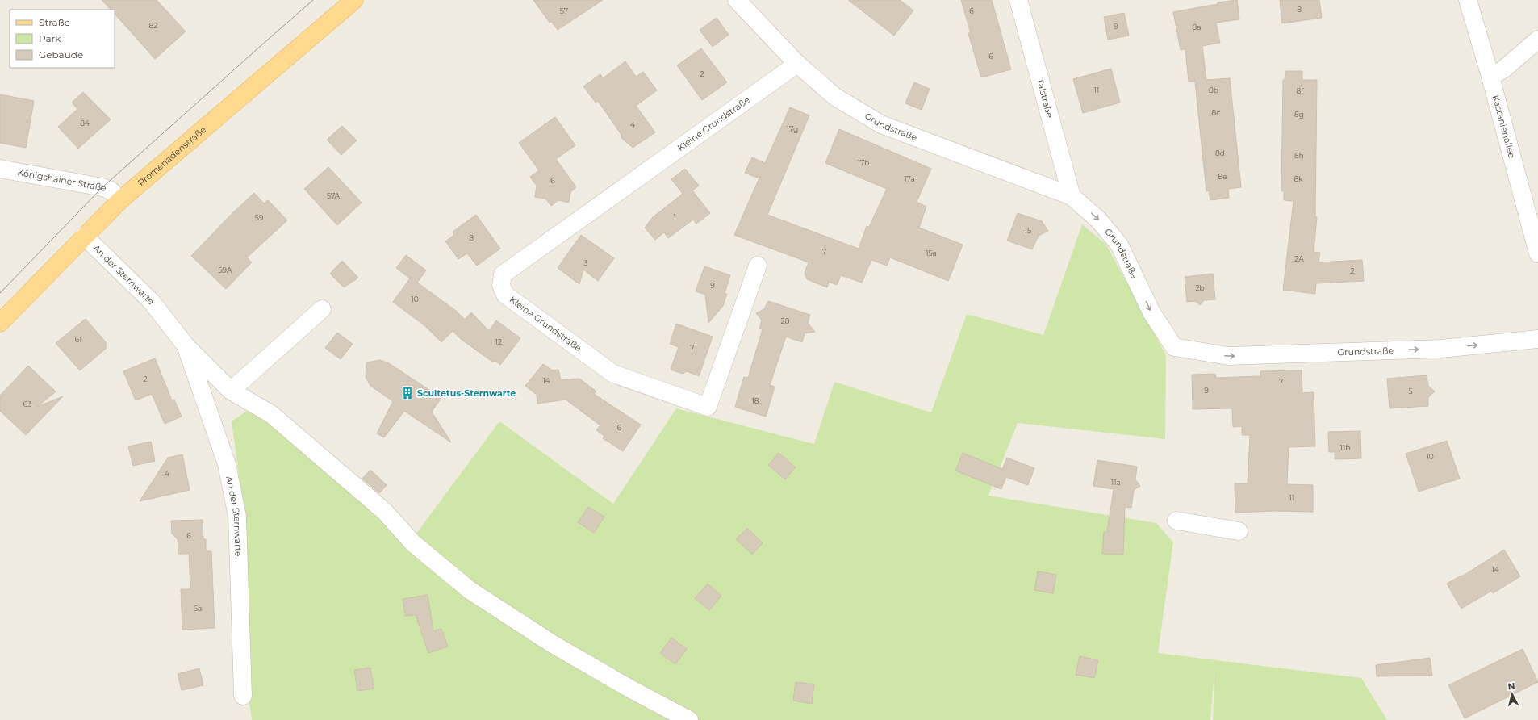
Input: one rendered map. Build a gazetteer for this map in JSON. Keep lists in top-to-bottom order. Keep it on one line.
{"streets":{"main road":["Promenadenstraße"],"street":["Talstraße","Kleine Grundstraße","Grundstraße","Kastanienallee","Königshainer Straße","An der Sternwarte"]},"crossings":[["Talstraße","Grundstraße"],["Kleine Grundstraße","Grundstraße"],["Promenadenstraße","Königshainer Straße"],["Promenadenstraße","An der Sternwarte"]],"one_way":["Grundstraße"],"places":{"building":["Scultetus-Sternwarte"]},"house_numbers":["8","57","6","82","9","8a","6","2","11","8b","8f","8c","8g","84","4","17g","8d","8h","17b","8e","17a","8k","6","57A","1","59","15","8","17","15a","2A","3","59A","2","9","2b","10","20","61","12","7","2","14","7","9","5","18","63","16","11b","10","4","11a","11","6","14","6a"],"legend":["Straße","Park","Gebäude"],"north":"top"}
